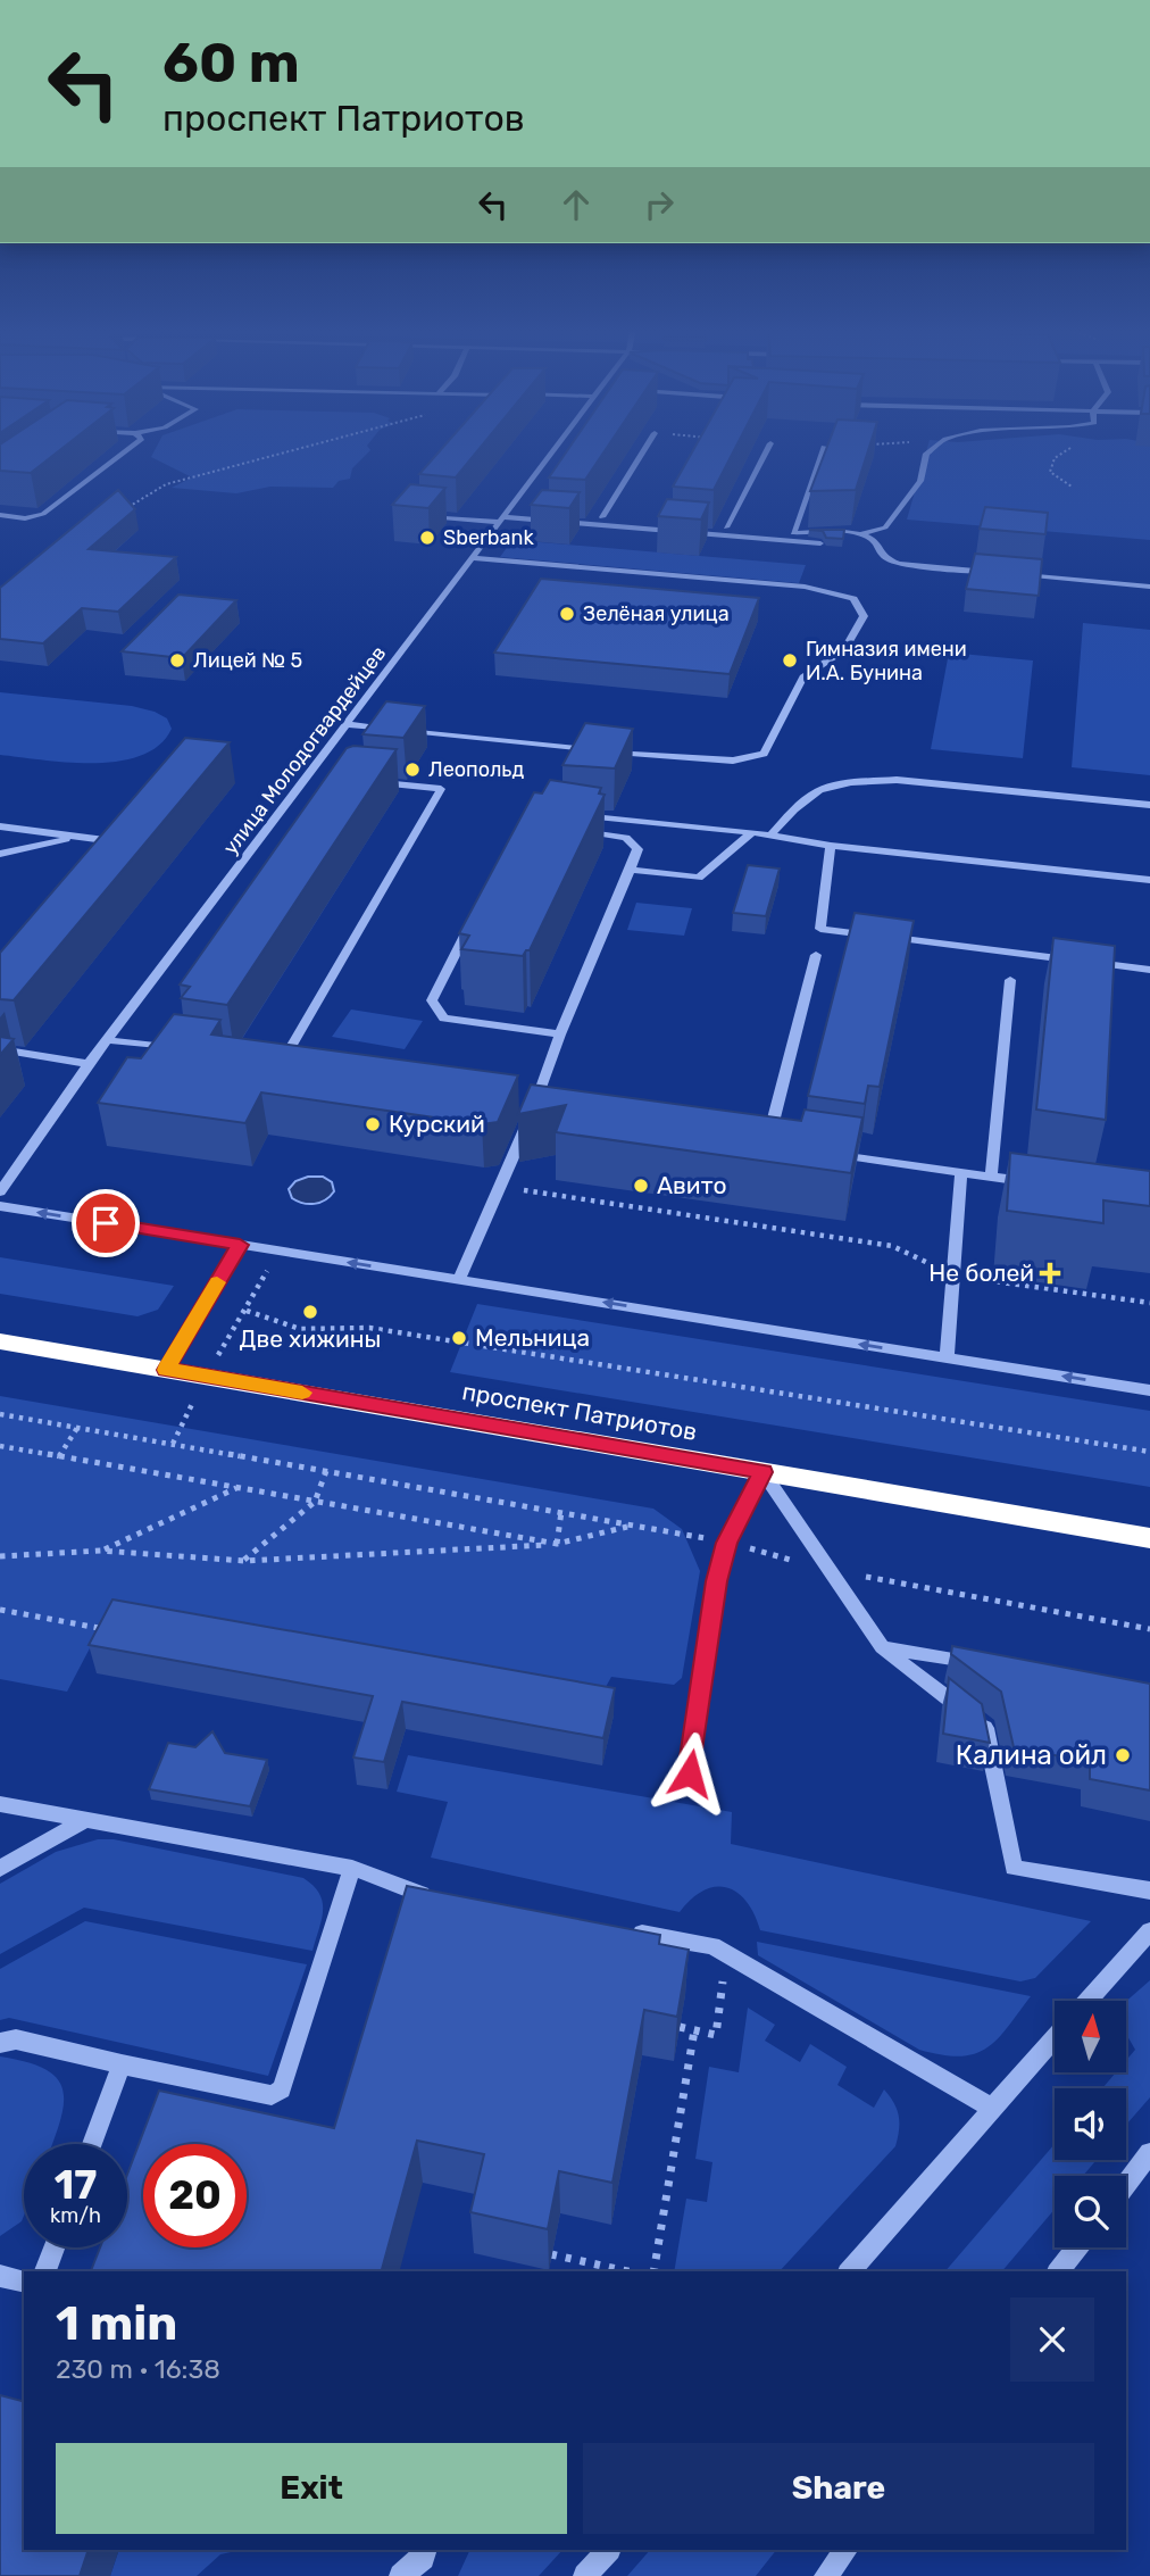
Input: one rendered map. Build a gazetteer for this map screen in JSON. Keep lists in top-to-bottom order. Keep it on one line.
{"streets":{"highway":["проспект Патриотов"],"street":["улица Молодогвардейцев"]},"places":{"other":["Sberbank","Зелёная улица","Лицей № 5","Гимназия имени И.А. Бунина","Леопольд","Курский","Авито","Две хижины","Мельница","Калина ойл"],"health":["Не болей"]},"north":"top","page":{"turn":["60 m","проспект Патриотов"],"speed":"17 km/h","limit":"20","heading":["1 min","230 m · 16:38"],"buttons":["Exit","Share"]}}
